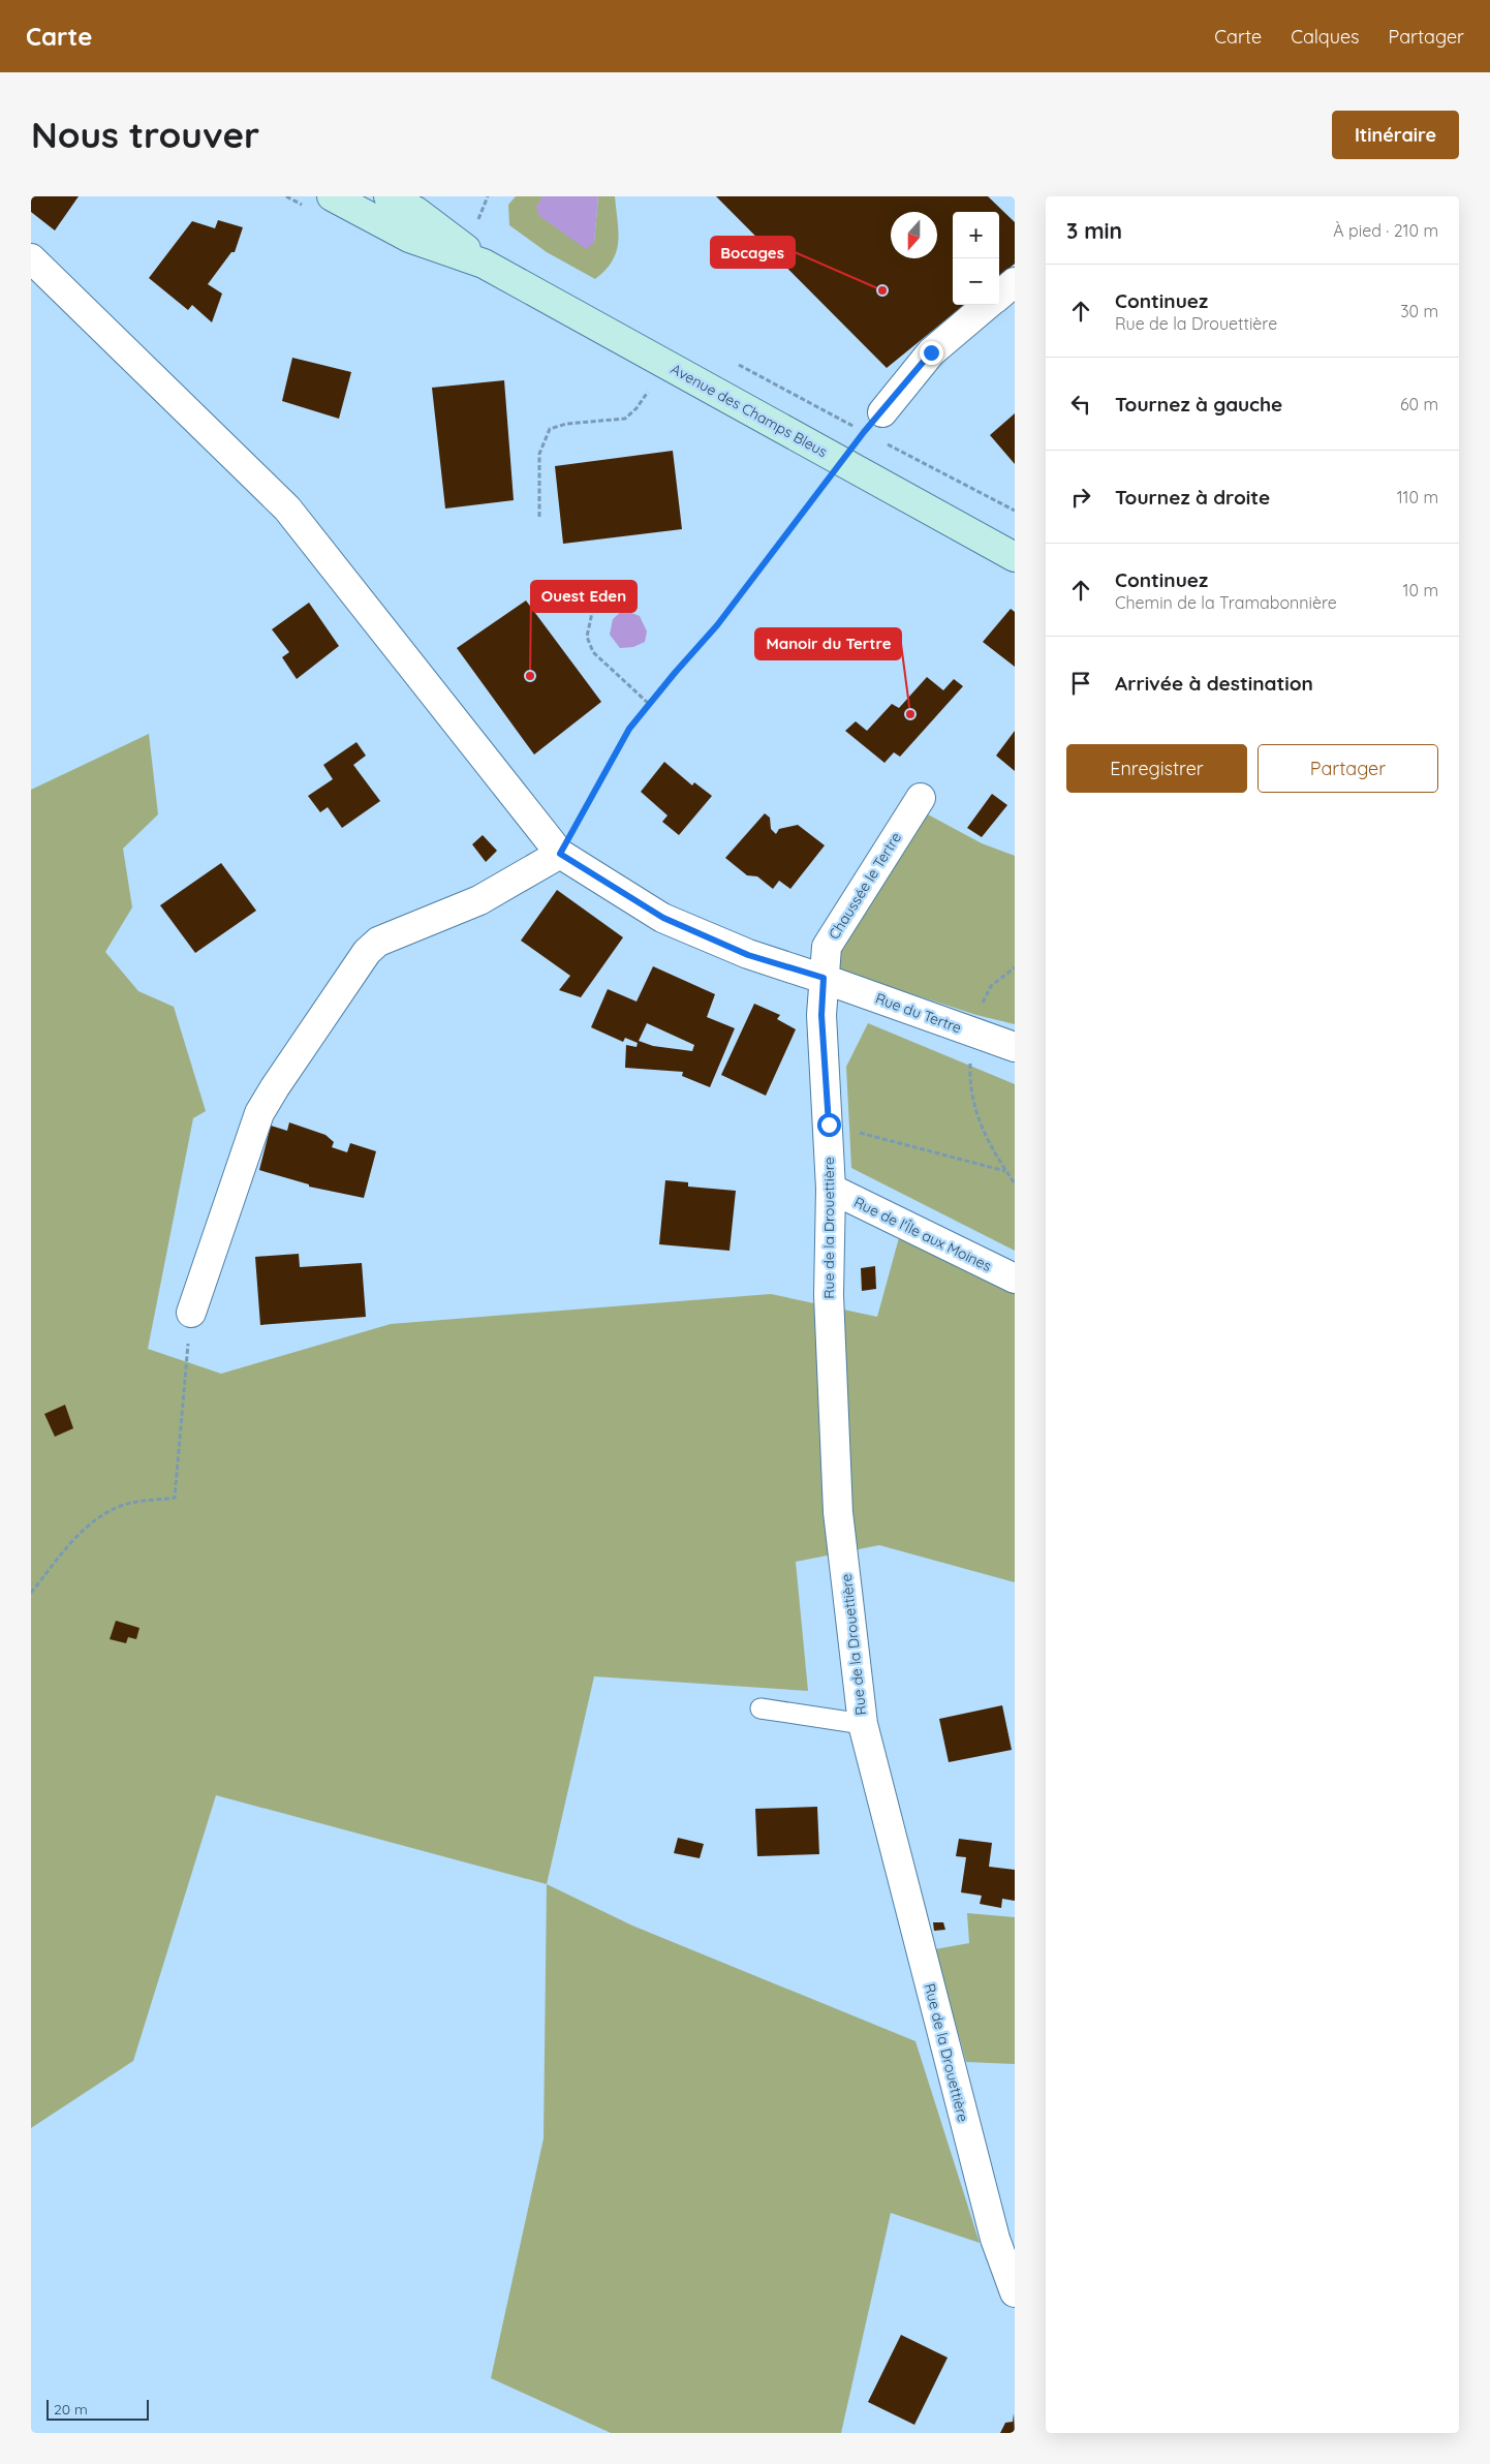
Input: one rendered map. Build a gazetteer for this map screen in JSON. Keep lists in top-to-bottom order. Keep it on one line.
{"streets":{"main road":["Avenue des Champs Bleus"],"street":["Chaussée le Tertre","Rue du Tertre","Rue de la Drouettière","Rue de l'Île aux Moines"]},"crossings":[["Chaussée le Tertre","Rue du Tertre"],["Chaussée le Tertre","Rue de la Drouettière"],["Rue du Tertre","Rue de la Drouettière"],["Rue de la Drouettière","Rue de l'Île aux Moines"]],"places":["Bocages","Ouest Eden","Manoir du Tertre"],"scale_bar":"20 m","north":"bottom","page":{"header":"Carte","nav":["Carte","Calques","Partager"],"buttons":["Itinéraire",["Enregistrer","Partager"]],"title":"Nous trouver","heading":["3 min","À pied · 210 m"],"map_buttons":["+","−"],"list":[["Continuez","Rue de la Drouettière","30 m"],["Tournez à gauche","60 m"],["Tournez à droite","110 m"],["Continuez","Chemin de la Tramabonnière","10 m"],"Arrivée à destination"],"scale":"20 m"}}
